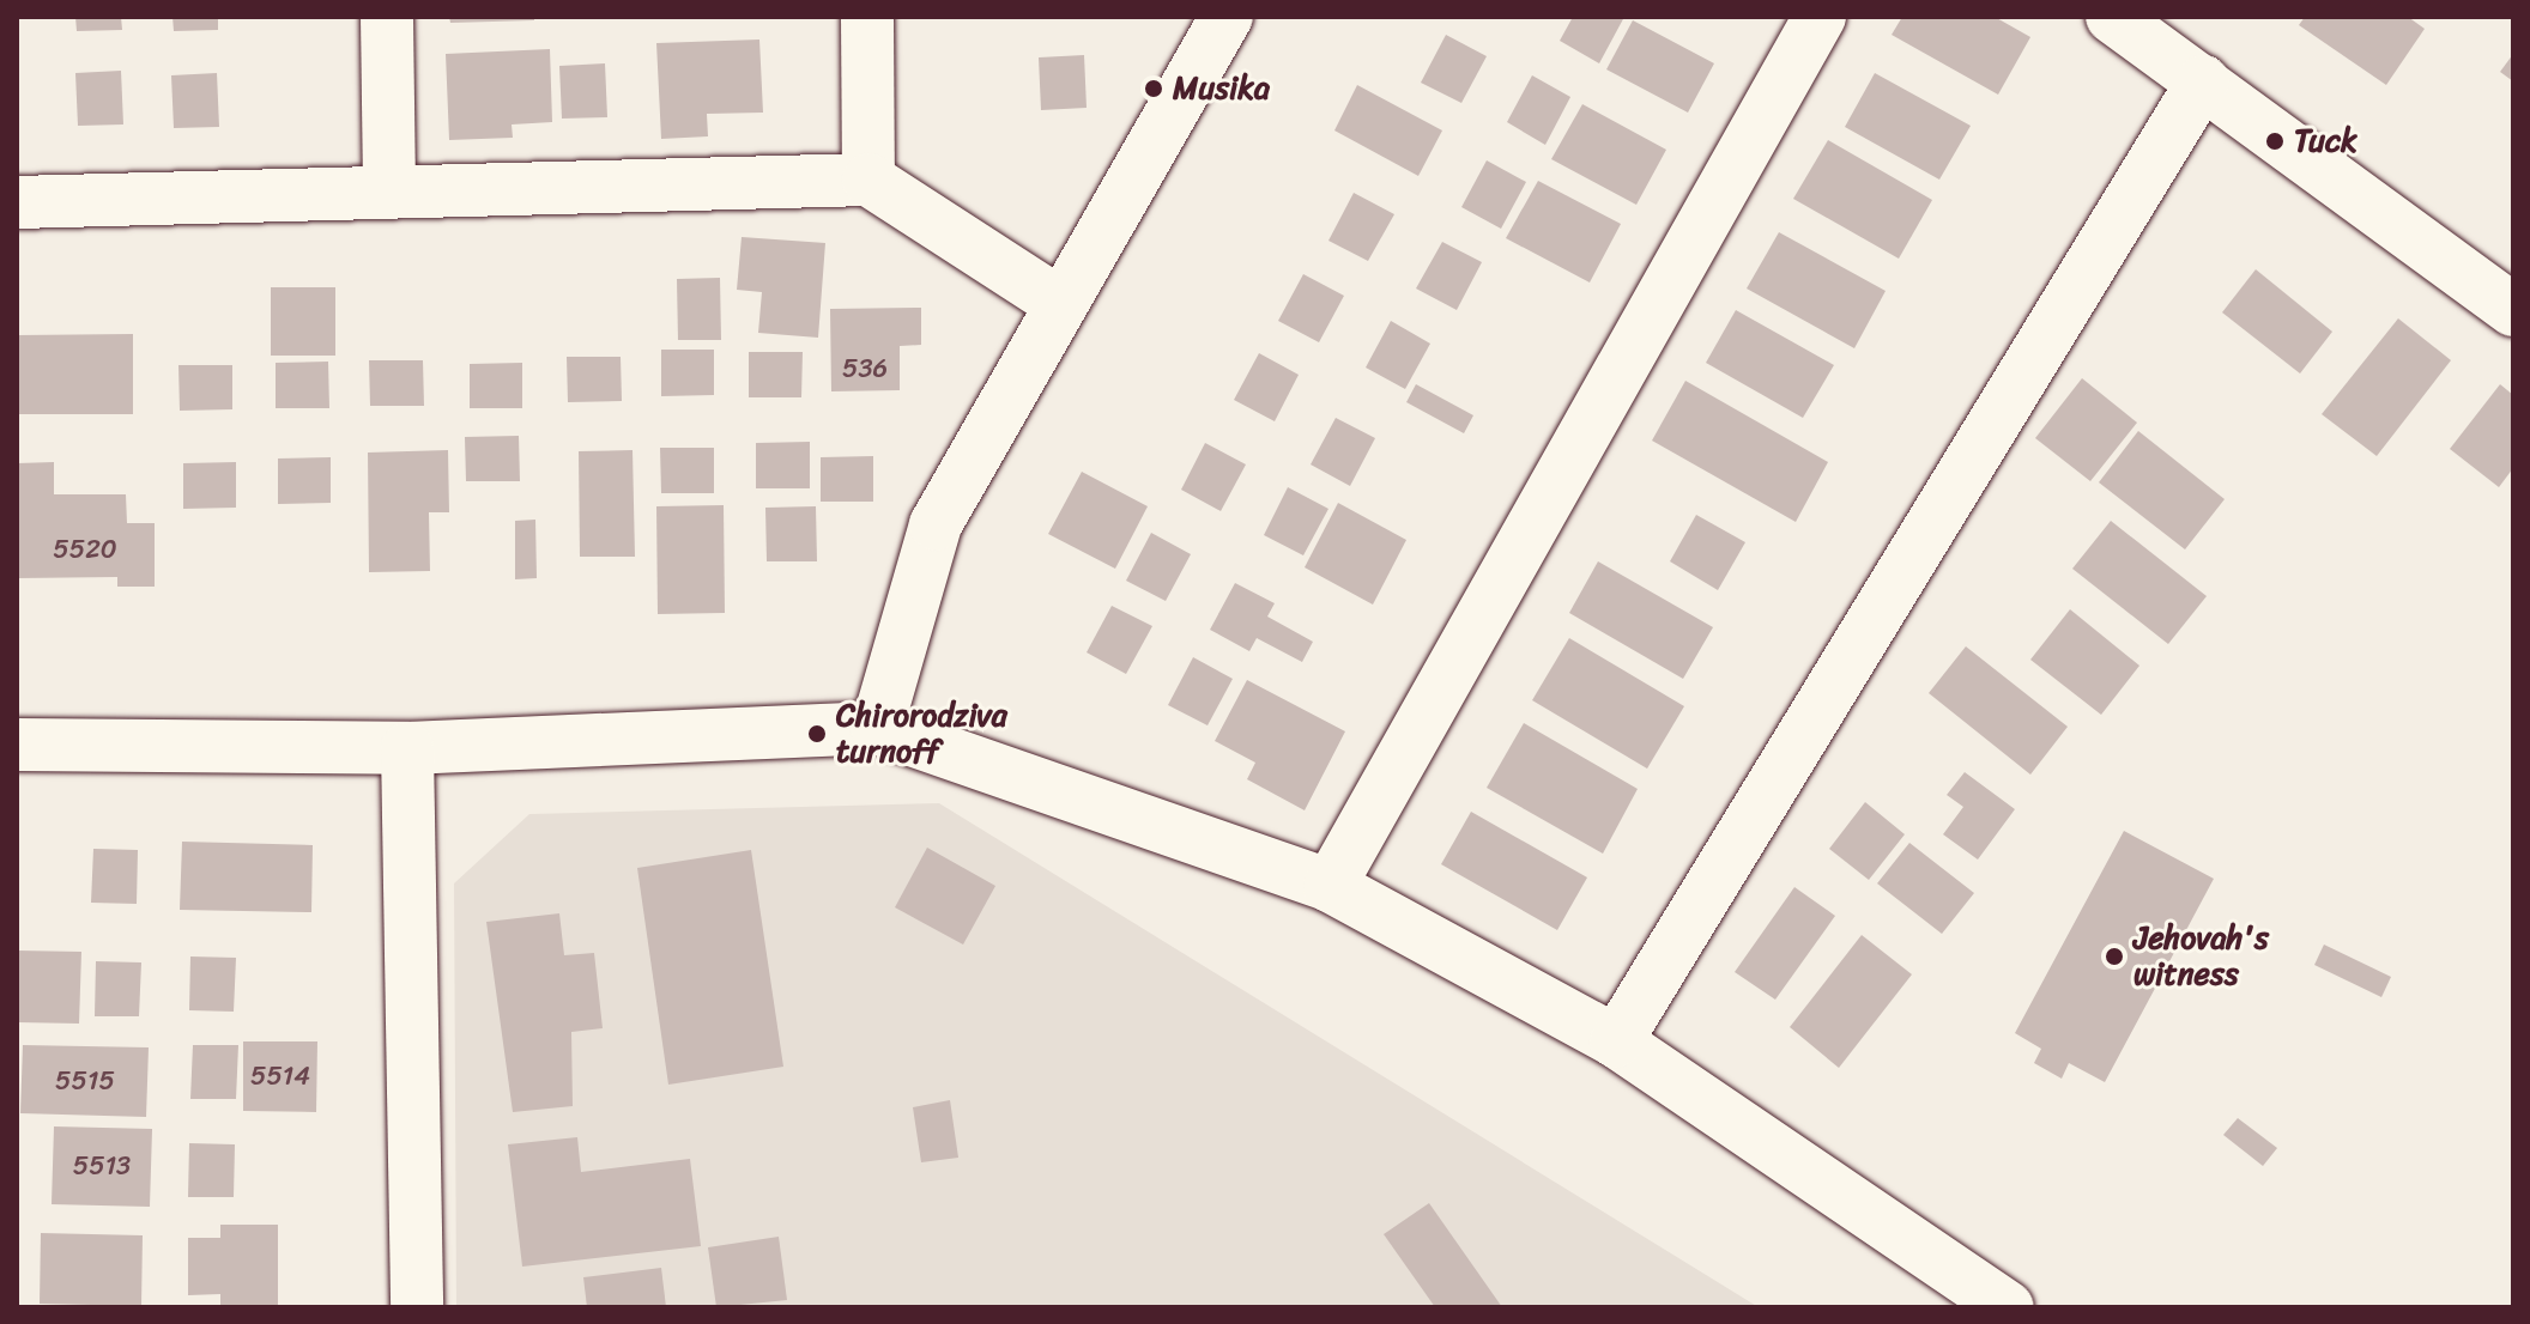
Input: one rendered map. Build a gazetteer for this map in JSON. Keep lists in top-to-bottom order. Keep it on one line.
{"places":["Musika","Tuck","Chirorodziva turnoff","Jehovah's witness"],"house_numbers":["536","5520","5514","5515","5513"]}
